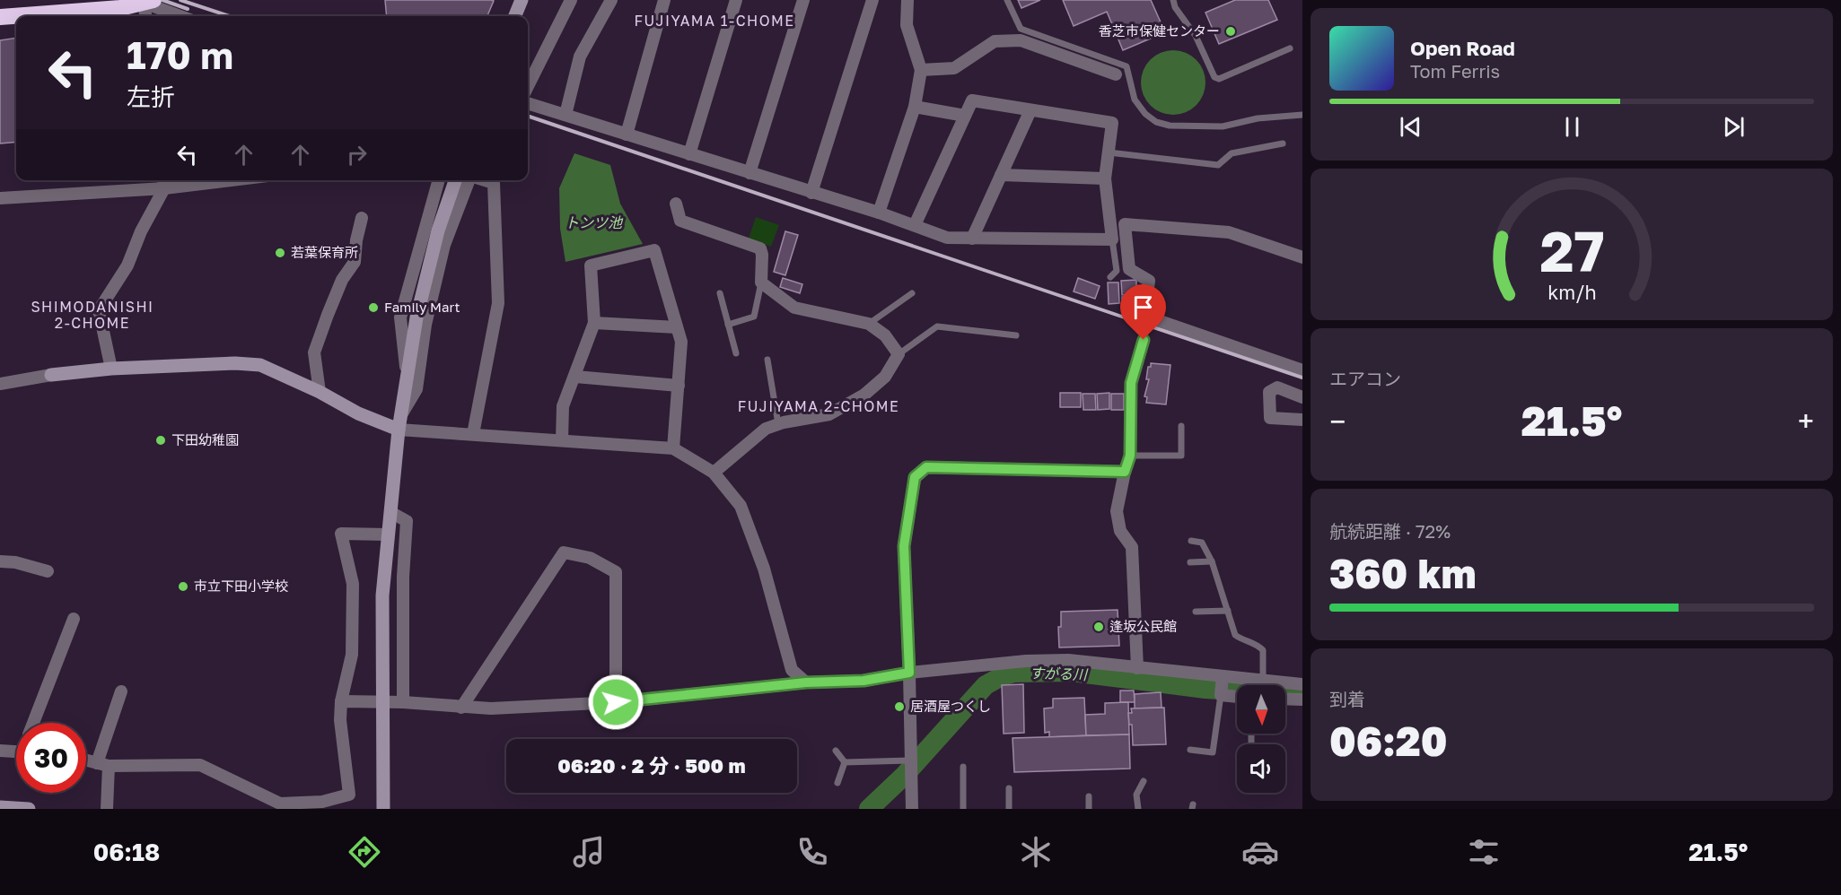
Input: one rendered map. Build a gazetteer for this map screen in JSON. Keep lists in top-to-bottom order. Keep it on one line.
{"districts":["FUJIYAMA 1-CHOME","SHIMODANISHI 2-CHOME","FUJIYAMA 2-CHOME"],"water":["トンツ池","すがる川"],"places":["香芝市保健センター","若葉保育所","Family Mart","下田幼稚園","市立下田小学校","逢坂公民館","居酒屋つくし"],"north":"bottom","page":{"turn":["170 m","左折"],"song":["Open Road","Tom Ferris"],"tile":["エアコン",["航続距離 · 72%","360 km"],["到着","06:20"]],"heat":["−","21.5°","+"],"limit":"30","trip":"06:20 · 2 分 · 500 m","tabs":["06:18","21.5°"],"gauge":["27","km/h"]}}
